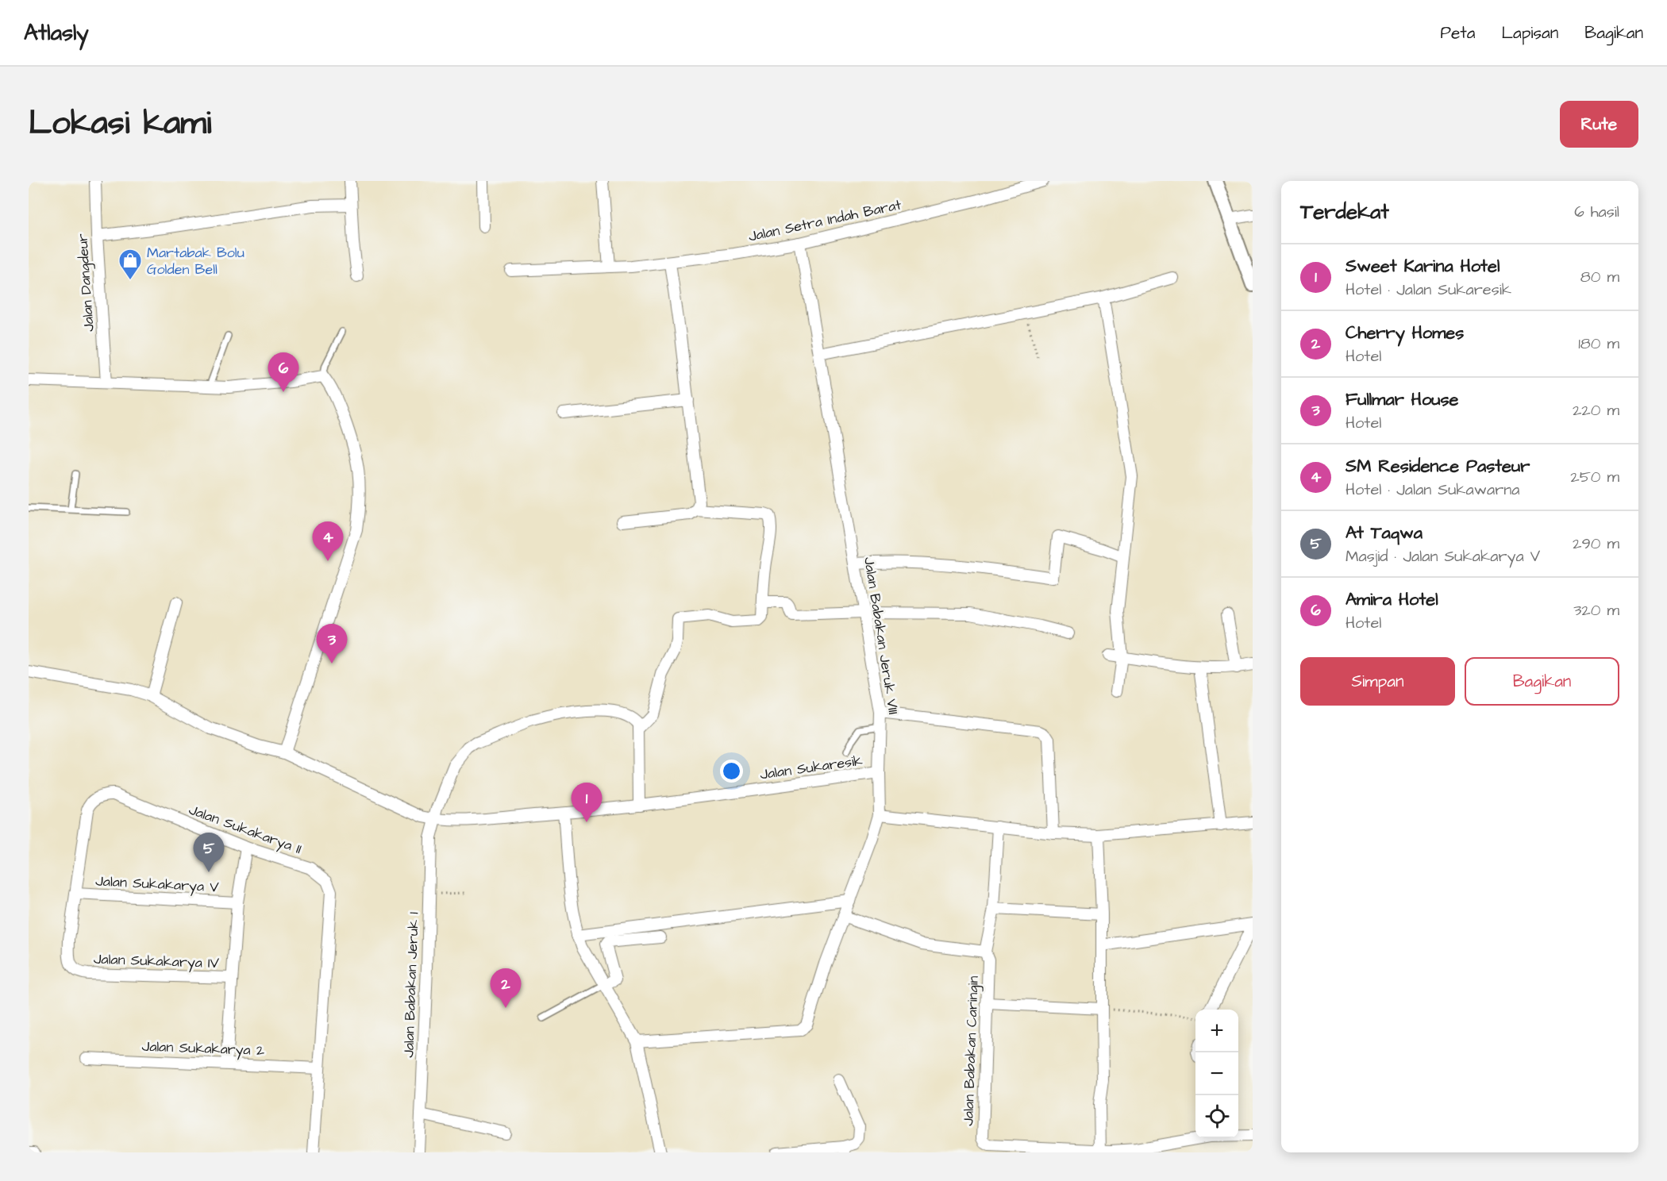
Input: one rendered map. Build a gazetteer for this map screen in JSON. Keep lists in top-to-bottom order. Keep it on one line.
{"streets":{"street":["Jalan Setra Indah Barat","Jalan Dangdeur","Jalan Babakan Jeruk VIII","Jalan Sukaresik","Jalan Sukakarya II","Jalan Sukakarya V","Jalan Sukakarya IV","Jalan Babakan Jeruk 1","Jalan Sukakarya 2","Jalan Babakan Caringin"]},"crossings":[["Jalan Setra Indah Barat","Jalan Babakan Jeruk VIII"],["Jalan Babakan Jeruk VIII","Jalan Sukaresik"],["Jalan Sukaresik","Jalan Babakan Jeruk 1"],["Jalan Sukakarya II","Jalan Sukakarya V"],["Jalan Sukakarya II","Jalan Sukakarya IV"],["Jalan Sukakarya II","Jalan Sukakarya 2"],["Jalan Sukakarya V","Jalan Sukakarya IV"]],"places":{"shop":["Martabak Bolu Golden Bell"]},"page":{"header":"Atlasly","nav":["Peta","Lapisan","Bagikan"],"title":"Lokasi kami","buttons":["Rute",["Simpan","Bagikan"]],"heading":["Terdekat","6 hasil"],"list":[{"mark":"1","name":"Sweet Karina Hotel","note":"Hotel · Jalan Sukaresik","value":"80 m"},{"mark":"2","name":"Cherry Homes","note":"Hotel","value":"180 m"},{"mark":"3","name":"Fullmar House","note":"Hotel","value":"220 m"},{"mark":"4","name":"SM Residence Pasteur","note":"Hotel · Jalan Sukawarna","value":"250 m"},{"mark":"5","name":"At Taqwa","note":"Masjid · Jalan Sukakarya V","value":"290 m"},{"mark":"6","name":"Amira Hotel","note":"Hotel","value":"320 m"}],"pins":["6","4","3","1","5","2"],"map_buttons":["+","−"]}}
